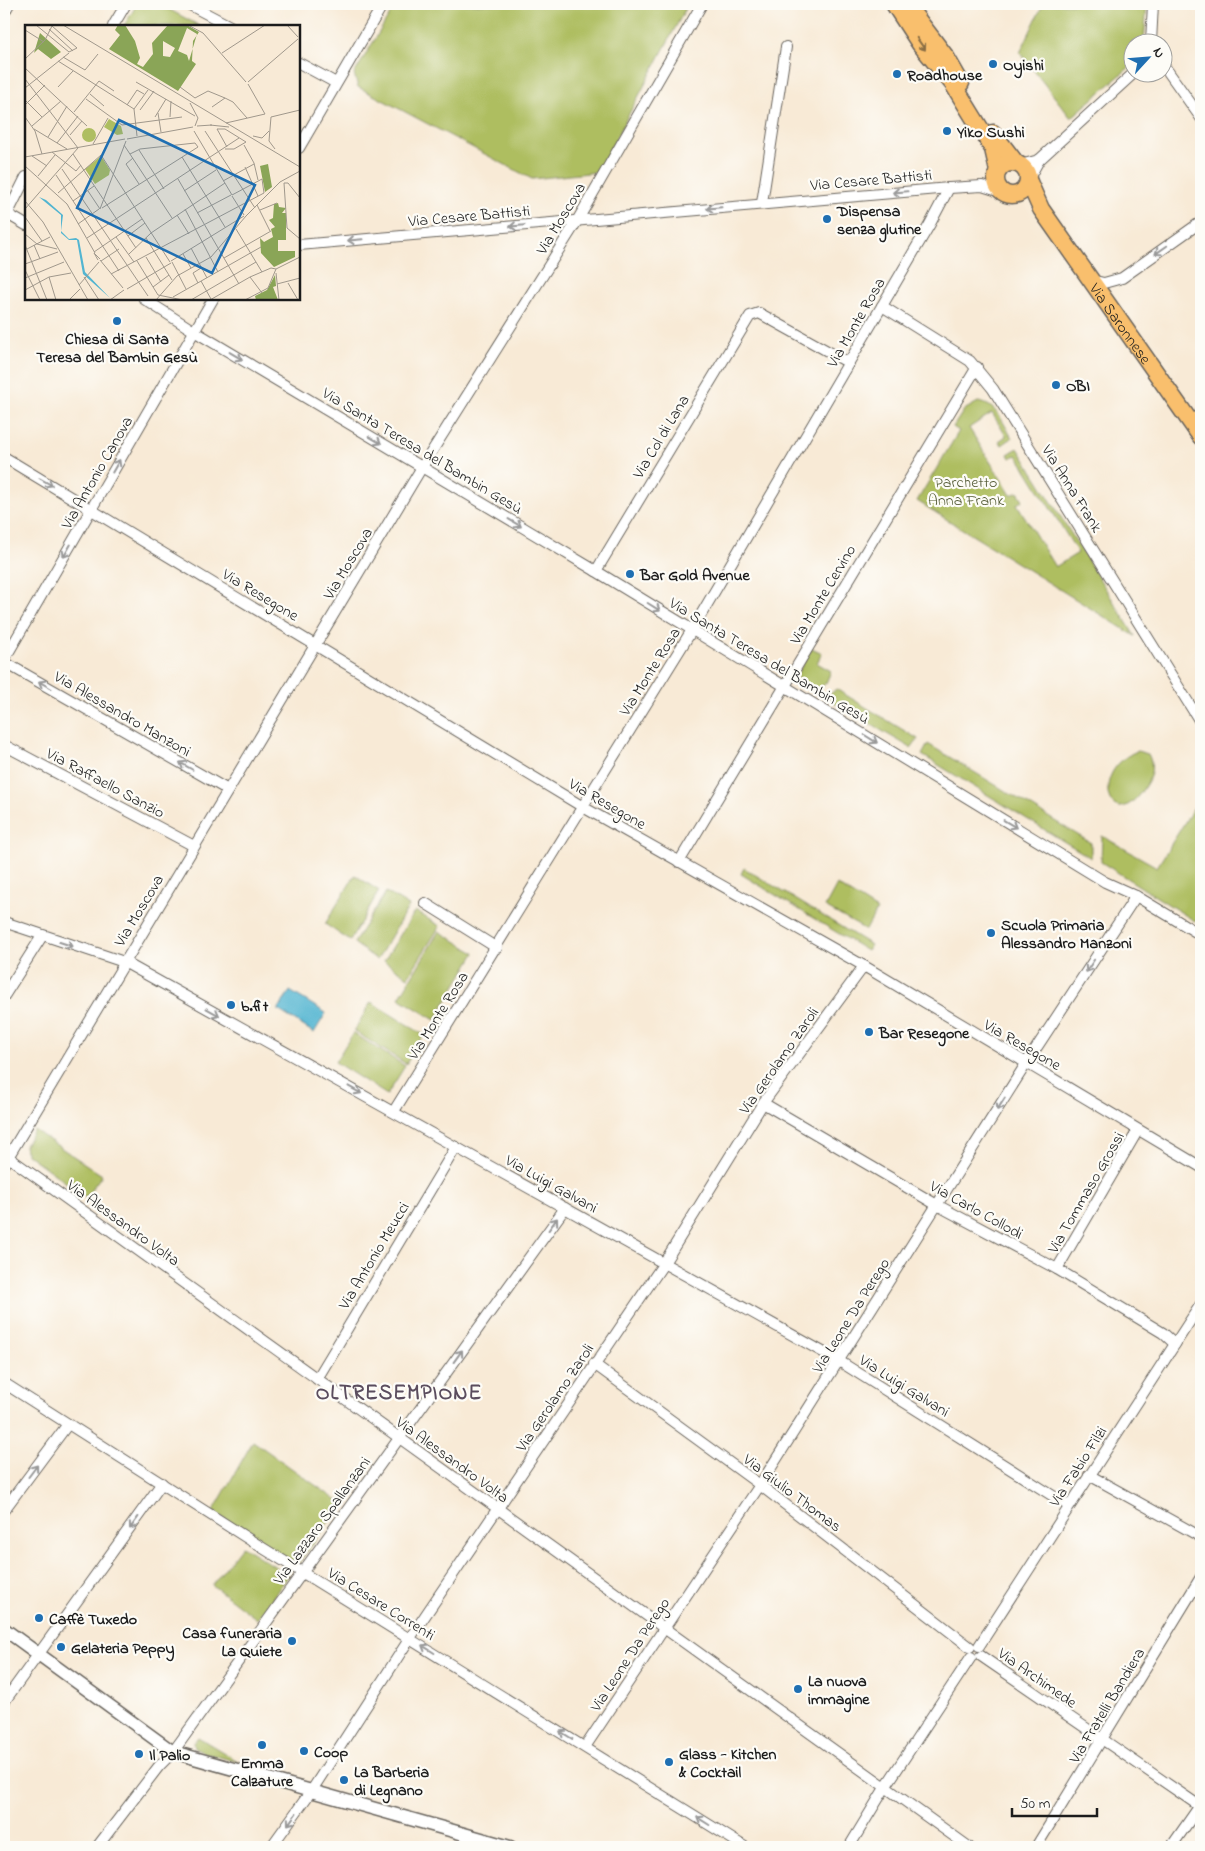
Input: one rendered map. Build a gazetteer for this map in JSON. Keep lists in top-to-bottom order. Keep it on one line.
{"streets":{"main road":["Via Saronnese"],"street":["Via Cesare Battisti","Via Moscova","Via Monte Rosa","Via Col di Lana","Via Santa Teresa del Bambin Gesù","Via Antonio Canova","Via Anna Frank","Via Resegone","Via Monte Cervino","Via Alessandro Manzoni","Via Raffaello Sanzio","Via Gerolamo Zaroli","Via Luigi Galvani","Via Tommaso Grossi","Via Carlo Collodi","Via Alessandro Volta","Via Antonio Meucci","Via Leone Da Perego","Via Fabio Filzi","Via Giulio Thomas","Via Lazzaro Spallanzani","Via Cesare Correnti","Via Archimede","Via Fratelli Bandiera"]},"crossings":[["Via Cesare Battisti","Via Moscova"],["Via Cesare Battisti","Via Monte Rosa"],["Via Moscova","Via Santa Teresa del Bambin Gesù"],["Via Moscova","Via Resegone"],["Via Moscova","Via Alessandro Manzoni"],["Via Moscova","Via Raffaello Sanzio"],["Via Moscova","Via Luigi Galvani"],["Via Moscova","Via Alessandro Volta"],["Via Monte Rosa","Via Col di Lana"],["Via Monte Rosa","Via Santa Teresa del Bambin Gesù"],["Via Monte Rosa","Via Anna Frank"],["Via Monte Rosa","Via Resegone"],["Via Monte Rosa","Via Luigi Galvani"],["Via Col di Lana","Via Santa Teresa del Bambin Gesù"],["Via Santa Teresa del Bambin Gesù","Via Antonio Canova"],["Via Santa Teresa del Bambin Gesù","Via Monte Cervino"],["Via Santa Teresa del Bambin Gesù","Via Leone Da Perego"],["Via Antonio Canova","Via Resegone"],["Via Antonio Canova","Via Alessandro Manzoni"],["Via Anna Frank","Via Monte Cervino"],["Via Resegone","Via Monte Cervino"],["Via Resegone","Via Gerolamo Zaroli"],["Via Resegone","Via Tommaso Grossi"],["Via Resegone","Via Leone Da Perego"],["Via Gerolamo Zaroli","Via Luigi Galvani"],["Via Gerolamo Zaroli","Via Carlo Collodi"],["Via Gerolamo Zaroli","Via Alessandro Volta"],["Via Gerolamo Zaroli","Via Giulio Thomas"],["Via Gerolamo Zaroli","Via Cesare Correnti"],["Via Luigi Galvani","Via Antonio Meucci"],["Via Luigi Galvani","Via Leone Da Perego"],["Via Luigi Galvani","Via Fabio Filzi"],["Via Luigi Galvani","Via Lazzaro Spallanzani"],["Via Tommaso Grossi","Via Carlo Collodi"],["Via Carlo Collodi","Via Leone Da Perego"],["Via Carlo Collodi","Via Fabio Filzi"],["Via Alessandro Volta","Via Antonio Meucci"],["Via Alessandro Volta","Via Leone Da Perego"],["Via Alessandro Volta","Via Fabio Filzi"],["Via Alessandro Volta","Via Lazzaro Spallanzani"],["Via Leone Da Perego","Via Giulio Thomas"],["Via Leone Da Perego","Via Cesare Correnti"],["Via Fabio Filzi","Via Giulio Thomas"],["Via Fabio Filzi","Via Archimede"],["Via Giulio Thomas","Via Archimede"],["Via Lazzaro Spallanzani","Via Cesare Correnti"],["Via Archimede","Via Fratelli Bandiera"]],"one_way":["Via Cesare Battisti","Via Santa Teresa del Bambin Gesù","Via Alessandro Manzoni","Via Leone Da Perego","Via Lazzaro Spallanzani","Via Cesare Correnti"],"districts":["OLTRESEMPIONE"],"parks":["Parchetto Anna Frank"],"places":["Oyishi","Roadhouse","Yiko Sushi","Dispensa senza glutine","Chiesa di Santa Teresa del Bambin Gesù","OBI","Bar Gold Avenue","Scuola Primaria Alessandro Manzoni","b.fit","Bar Resegone","Caffè Tuxedo","Casa funeraria La Quiete","Gelateria Peppy","La nuova immagine","Emma Calzature","Coop","Il Palio","Glass - Kitchen & Cocktail","La Barberia di Legnano"],"scale_bar":"50 m","north":"top right"}
